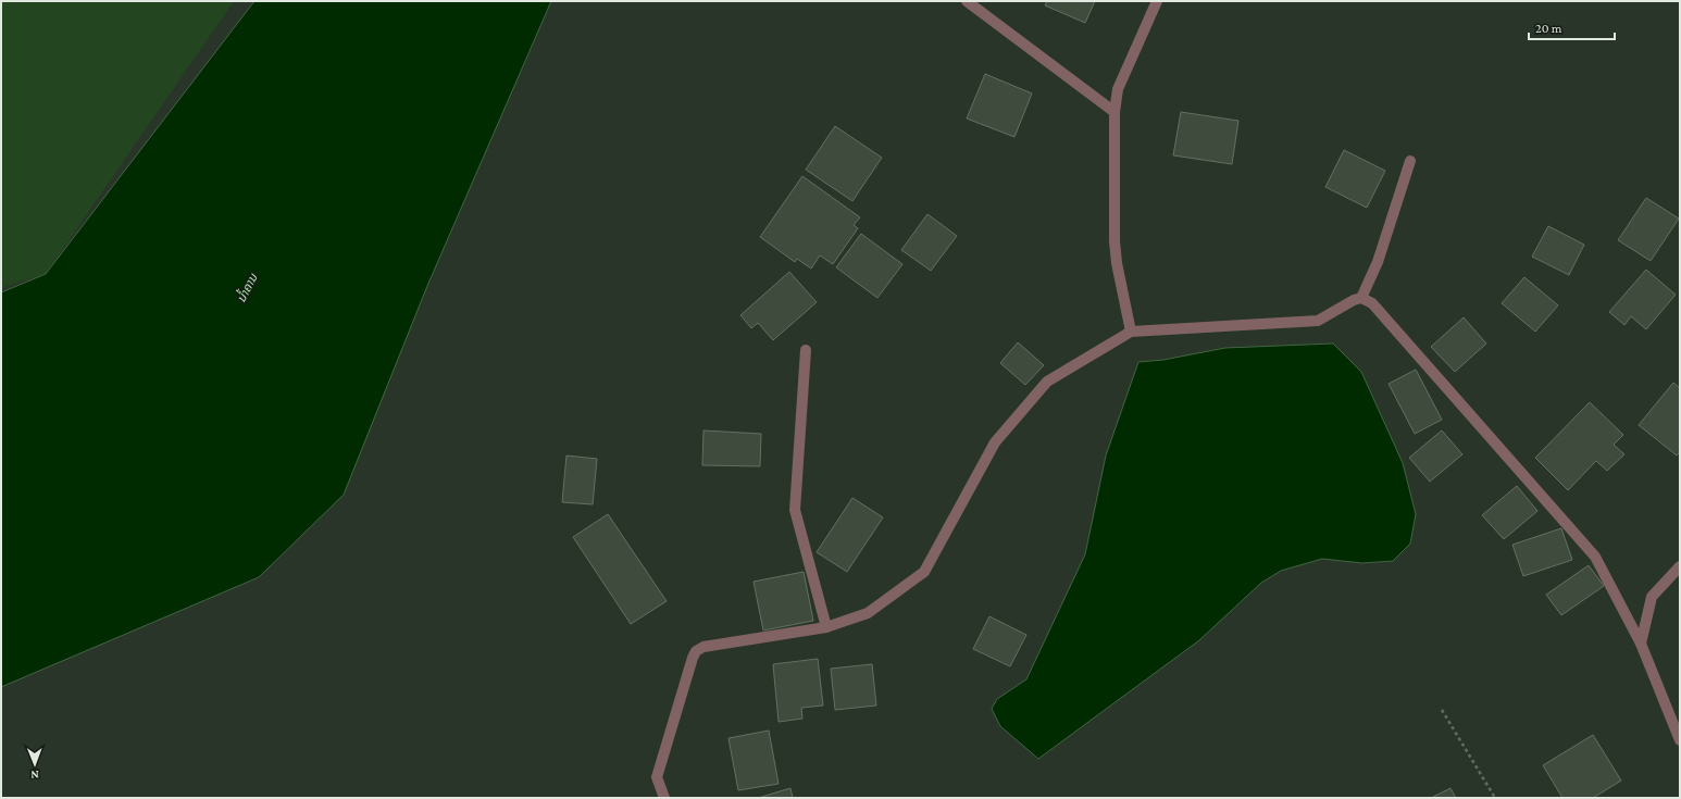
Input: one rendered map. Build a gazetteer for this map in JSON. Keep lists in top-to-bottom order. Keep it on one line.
{"water":["ນ້ຳຄານ"],"scale_bar":"20 m","north":"bottom"}
